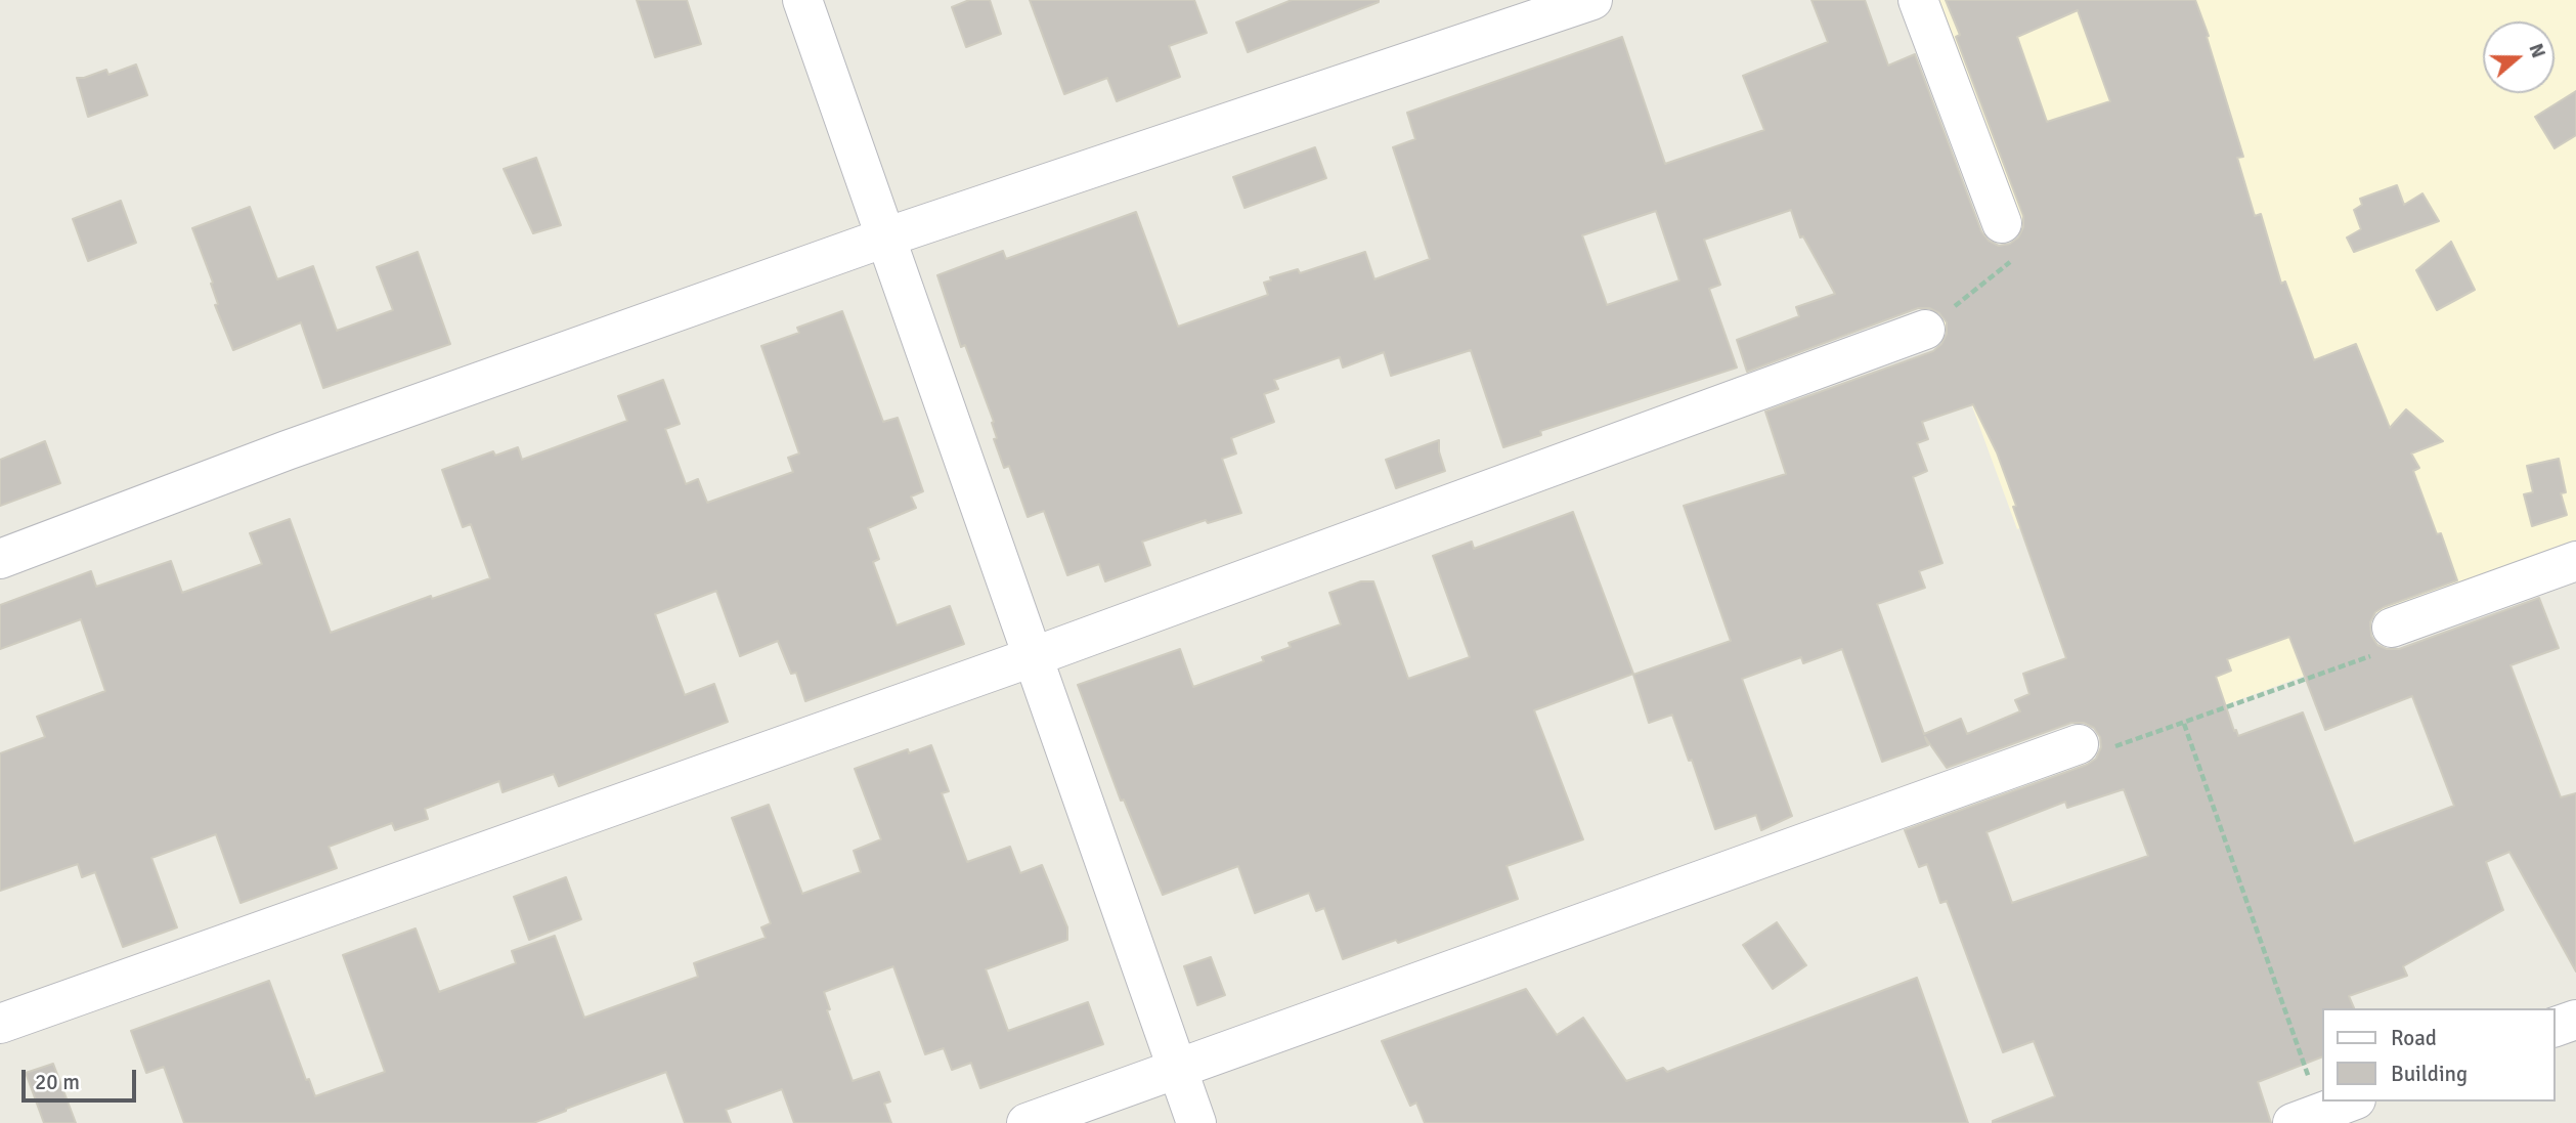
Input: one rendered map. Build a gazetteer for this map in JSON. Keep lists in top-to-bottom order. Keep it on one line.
{"legend":["Road","Building"],"scale_bar":"20 m","north":"right"}
